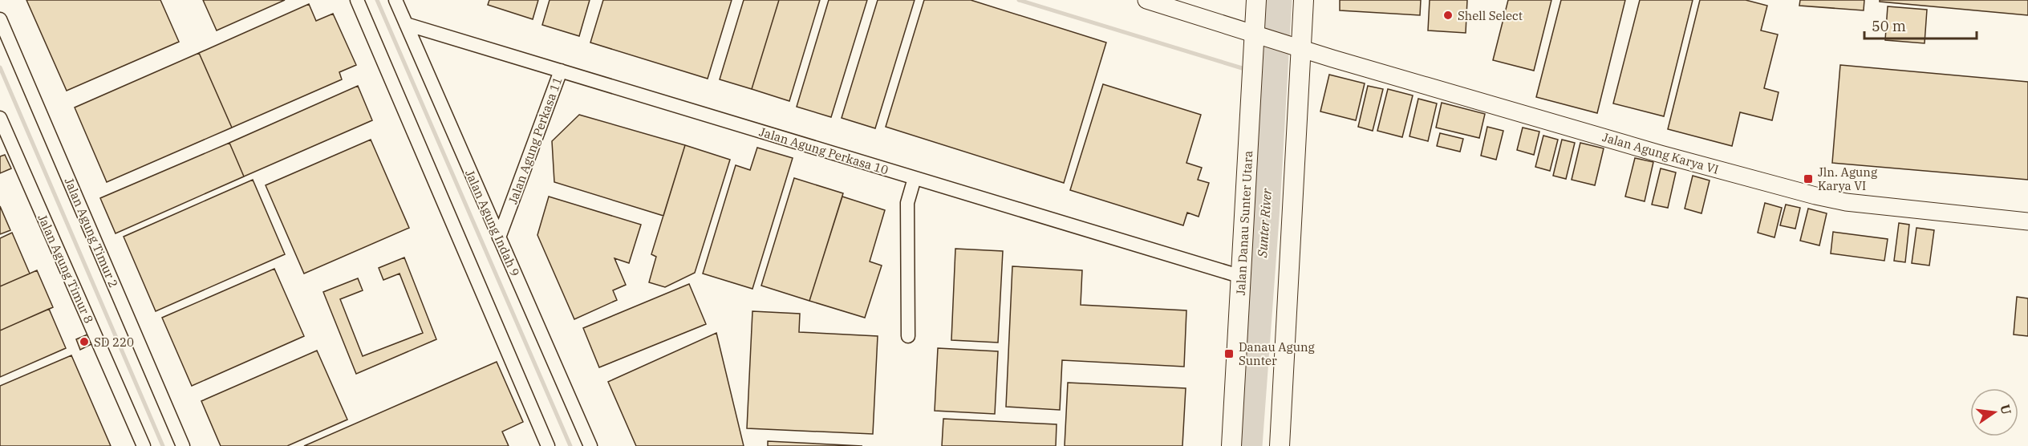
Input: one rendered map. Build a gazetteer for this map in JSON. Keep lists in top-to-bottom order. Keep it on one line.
{"streets":{"main road":["Jalan Danau Sunter Utara"],"street":["Jalan Agung Perkasa 11","Jalan Agung Perkasa 10","Jalan Agung Karya VI","Jalan Agung Indah 9","Jalan Agung Timur 2","Jalan Agung Timur 8"]},"crossings":[["Jalan Agung Perkasa 11","Jalan Agung Perkasa 10"],["Jalan Agung Perkasa 11","Jalan Agung Indah 9"],["Jalan Agung Perkasa 10","Jalan Agung Indah 9"],["Jalan Agung Perkasa 10","Jalan Danau Sunter Utara"],["Jalan Agung Karya VI","Jalan Danau Sunter Utara"]],"water":["Sunter River"],"places":{"other":["Shell Select","SD 220"],"transit":["Jln. Agung Karya VI","Danau Agung Sunter"]},"scale_bar":"50 m","north":"right"}
